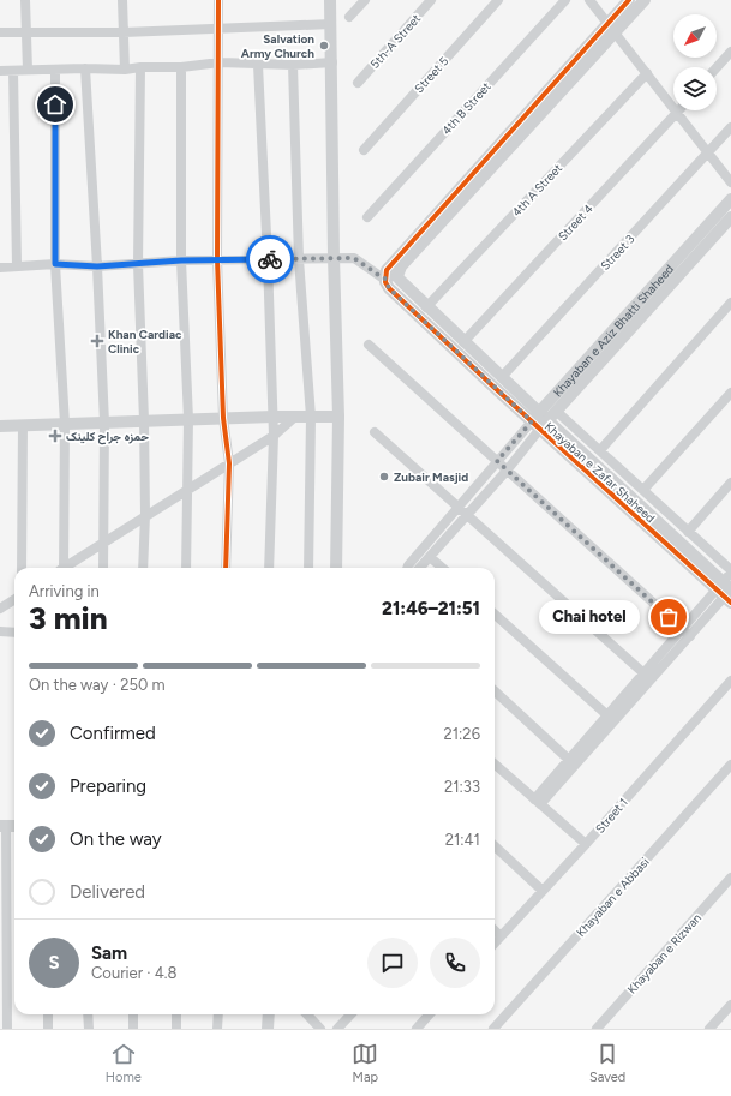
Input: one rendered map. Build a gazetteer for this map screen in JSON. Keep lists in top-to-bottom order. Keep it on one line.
{"streets":{"street":["5th-A Street","Street 5","4th B Street","4th A Street","Street 4","Street 3","Khayaban e Aziz Bhatti Shaheed","Khayaban e Zafar Shaheed","Street 1","Khayaban e Abbasi","Khayaban e Rizwan"]},"crossings":[["Khayaban e Aziz Bhatti Shaheed","Khayaban e Zafar Shaheed"]],"places":{"other":["Salvation Army Church","Zubair Masjid","Chai hotel"],"health":["Khan Cardiac Clinic","حمزہ جراح کلینک"]},"north":"bottom left","page":{"heading":["3 min","Arriving in","21:46–21:51"],"panel":["Sam","Courier · 4.8"],"bubble":"Chai hotel","bar":"On the way · 250 m","list":[["Confirmed","21:26"],["Preparing","21:33"],["On the way","21:41"],"Delivered"],"round":"S","tabs":["Home","Map","Saved"]}}
